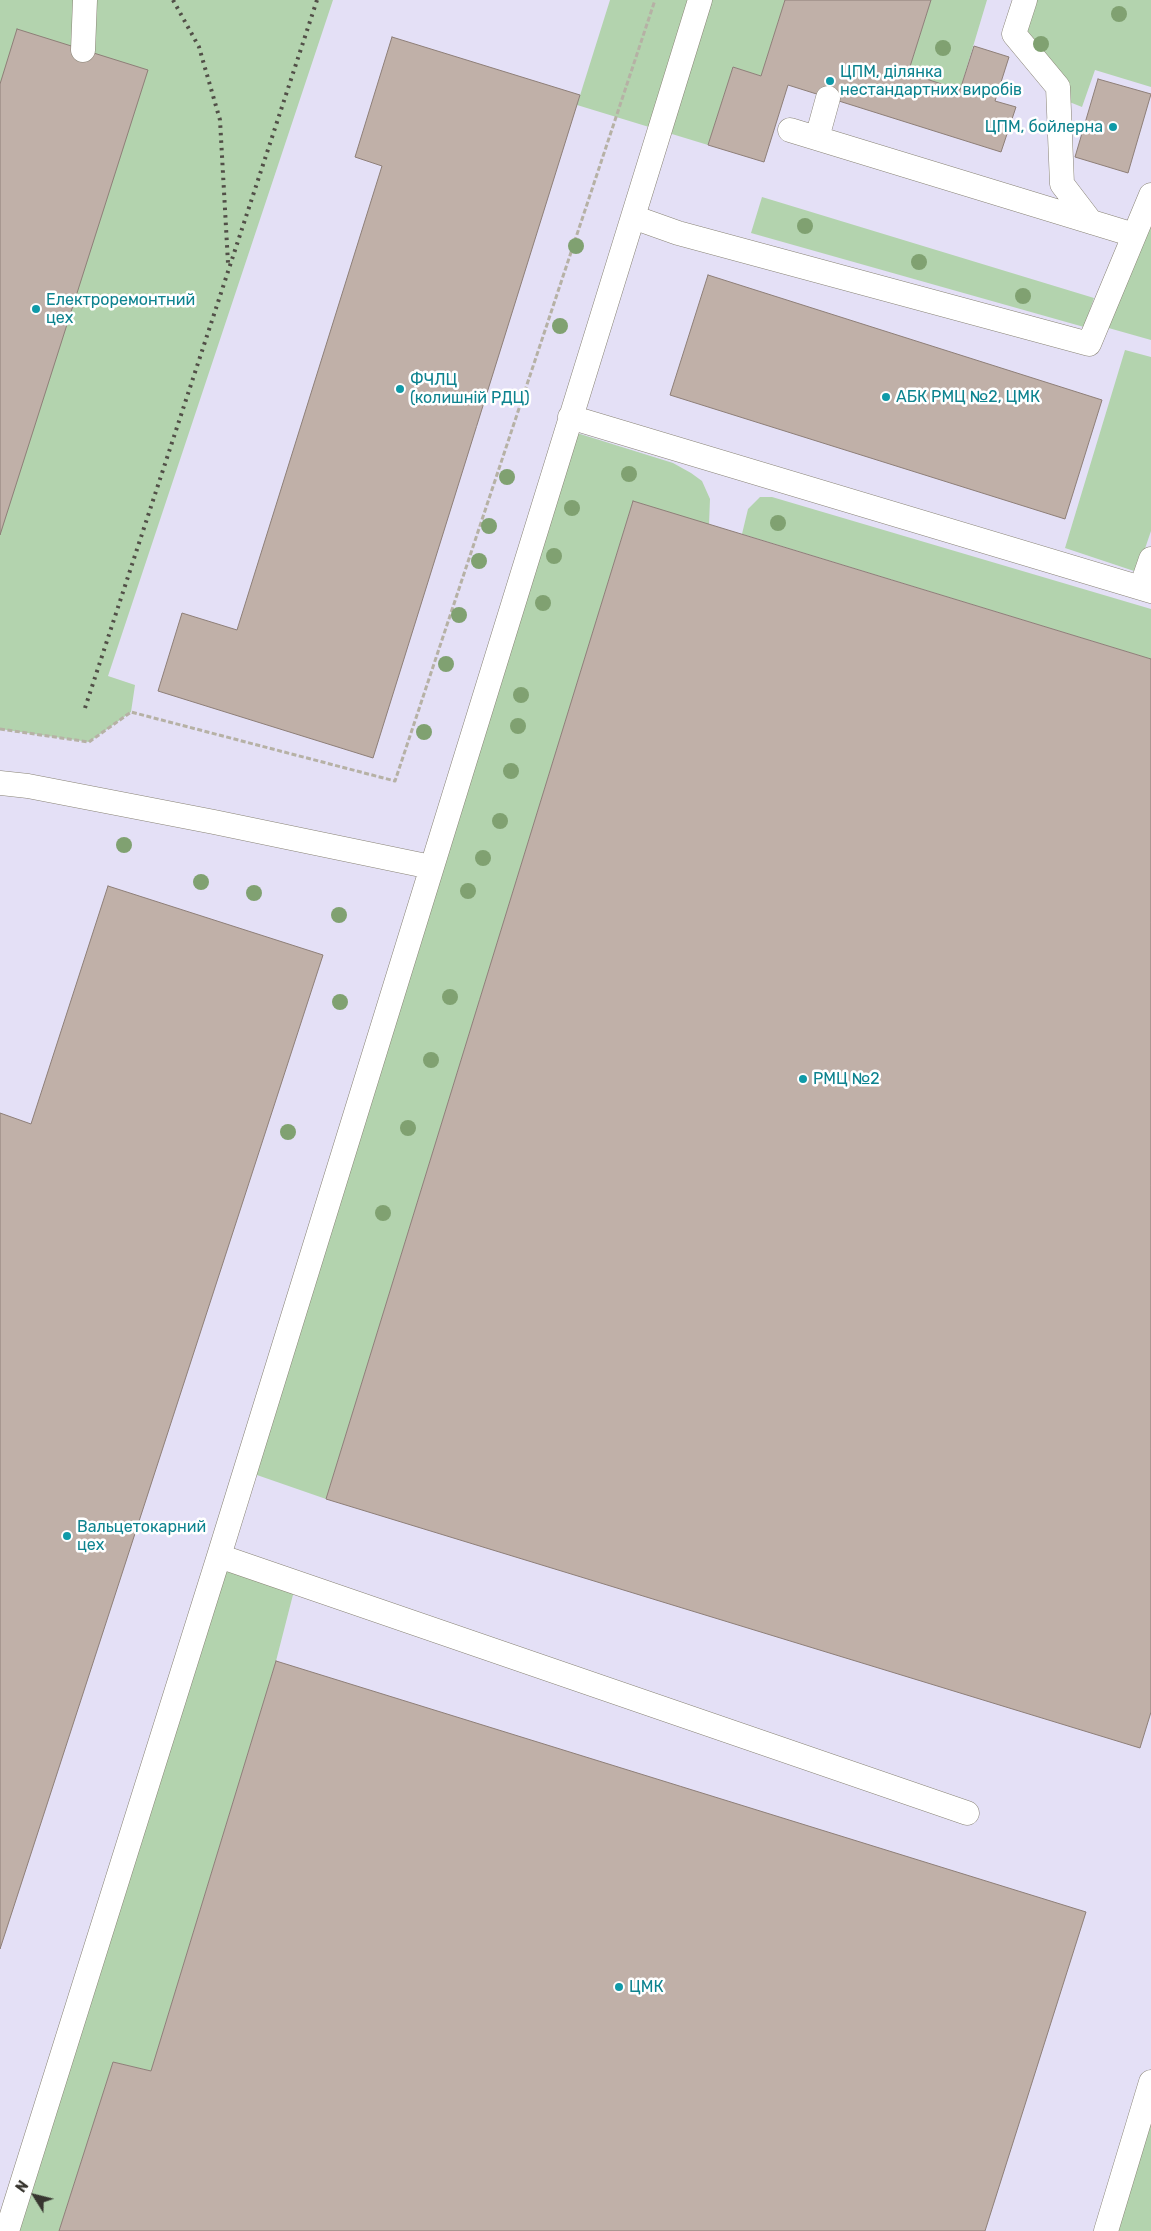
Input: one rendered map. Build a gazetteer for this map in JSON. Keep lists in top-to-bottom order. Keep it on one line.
{"places":["ЦПМ, ділянка нестандартних виробів","ЦПМ, бойлерна","Електроремонтний цех","ФЧЛЦ (колишній РДЦ)","АБК РМЦ №2, ЦМК","РМЦ №2","Вальцетокарний цех","ЦМК"],"north":"top left"}
